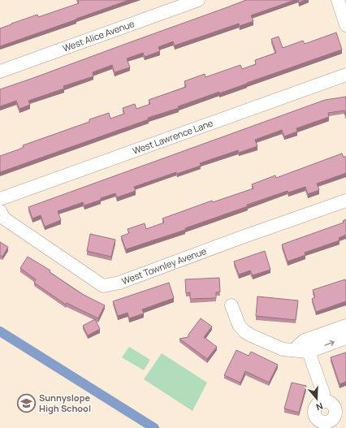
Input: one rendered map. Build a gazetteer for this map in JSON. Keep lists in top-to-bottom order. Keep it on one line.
{"streets":{"street":["West Alice Avenue","West Lawrence Lane","West Townley Avenue"]},"places":{"school or university":["Sunnyslope High School"]},"north":"bottom"}
